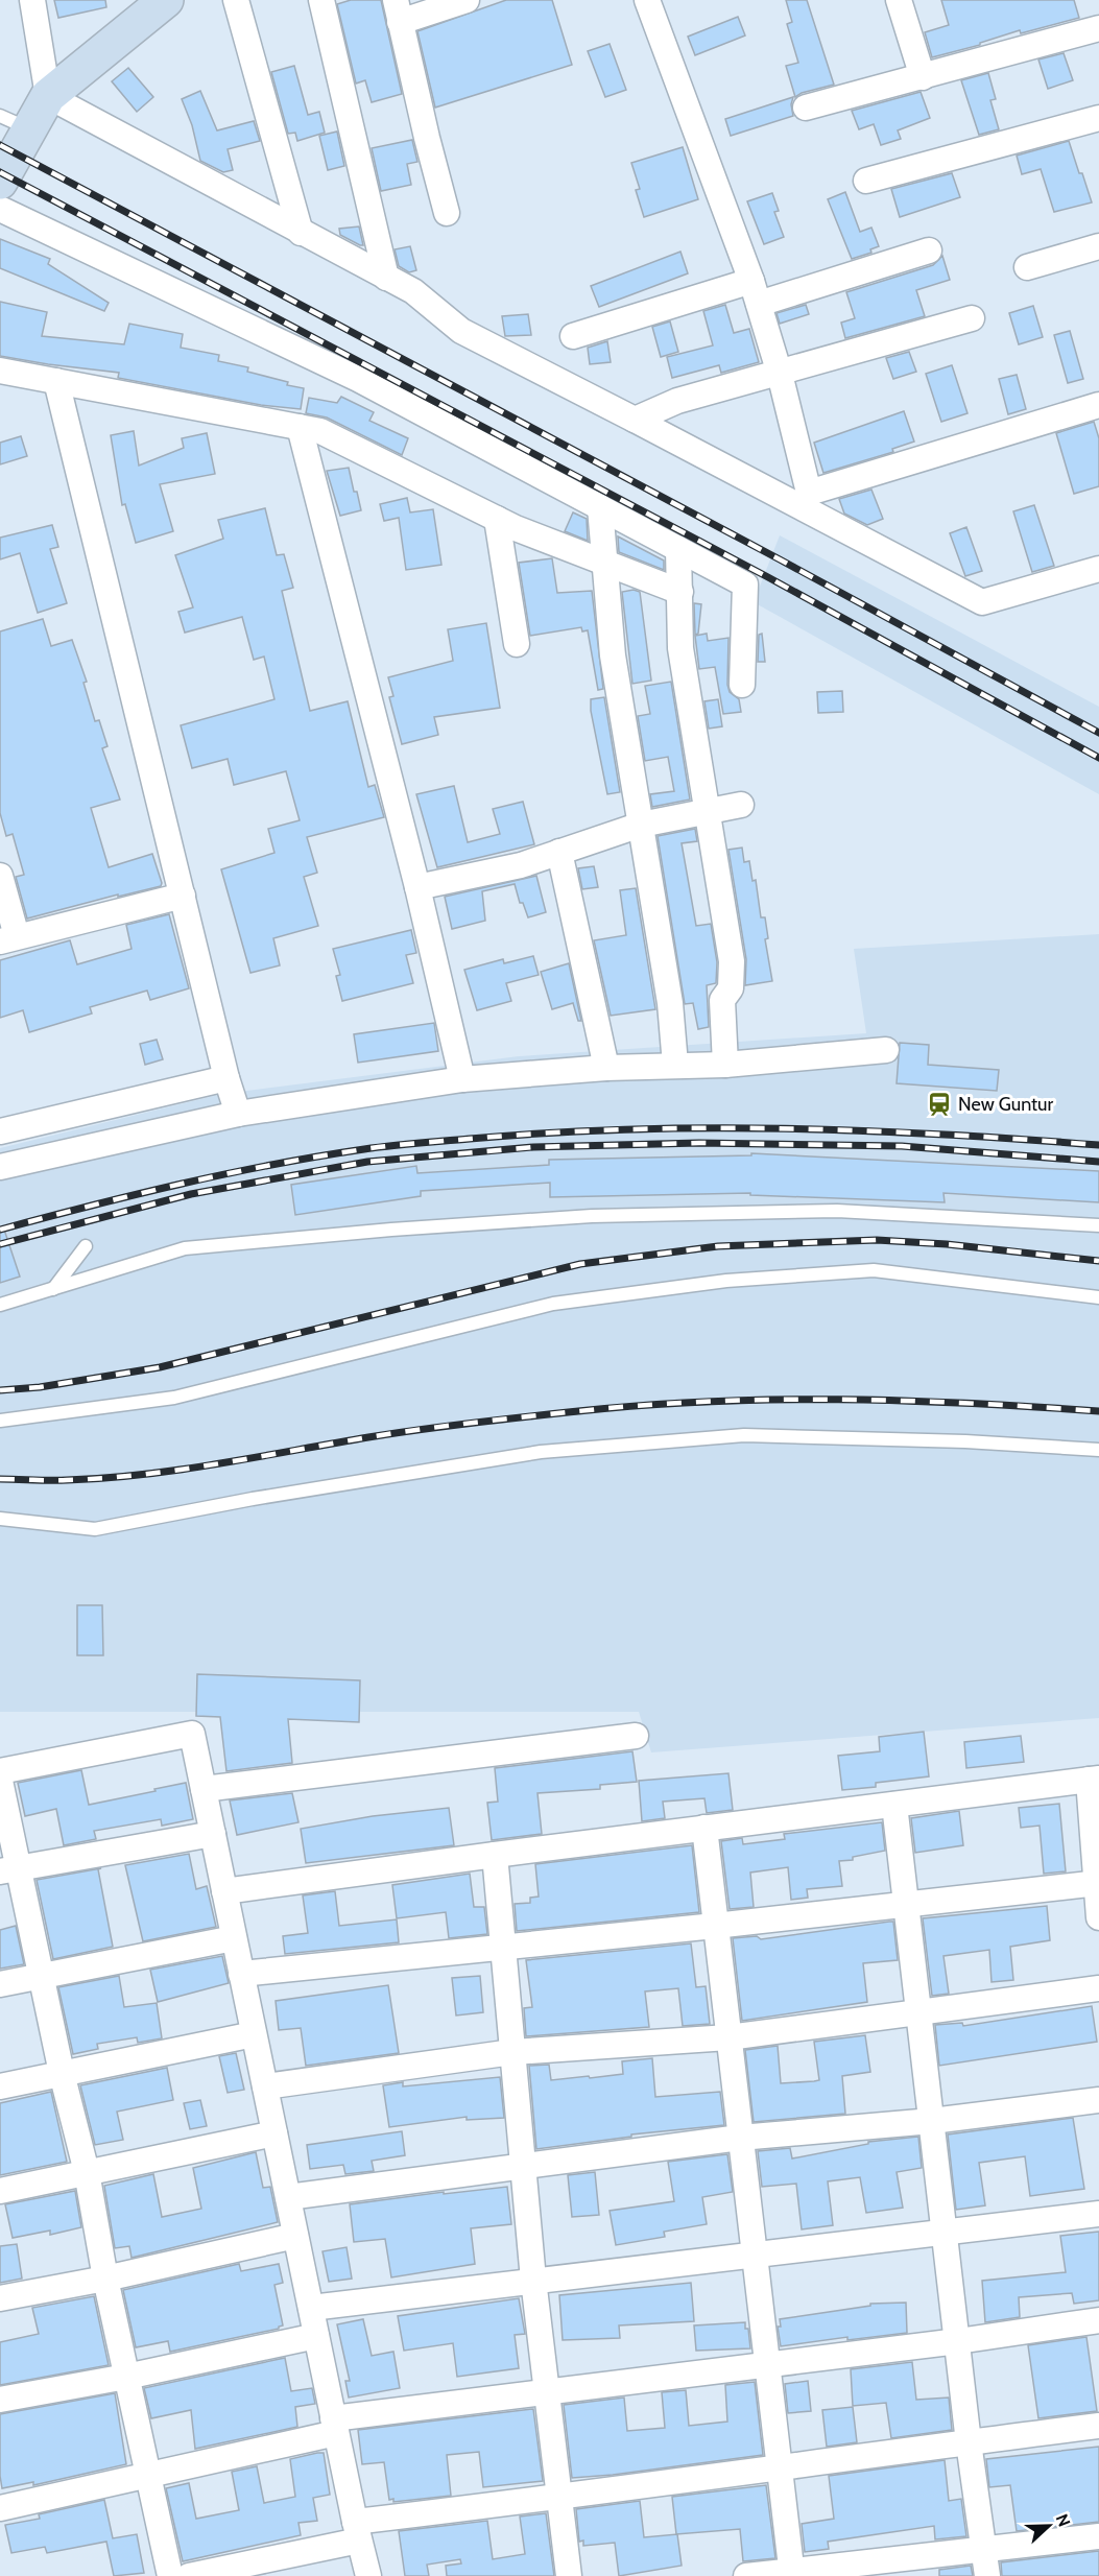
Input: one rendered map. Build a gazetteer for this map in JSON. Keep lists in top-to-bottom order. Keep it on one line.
{"places":{"station":["New Guntur"]},"north":"right"}
